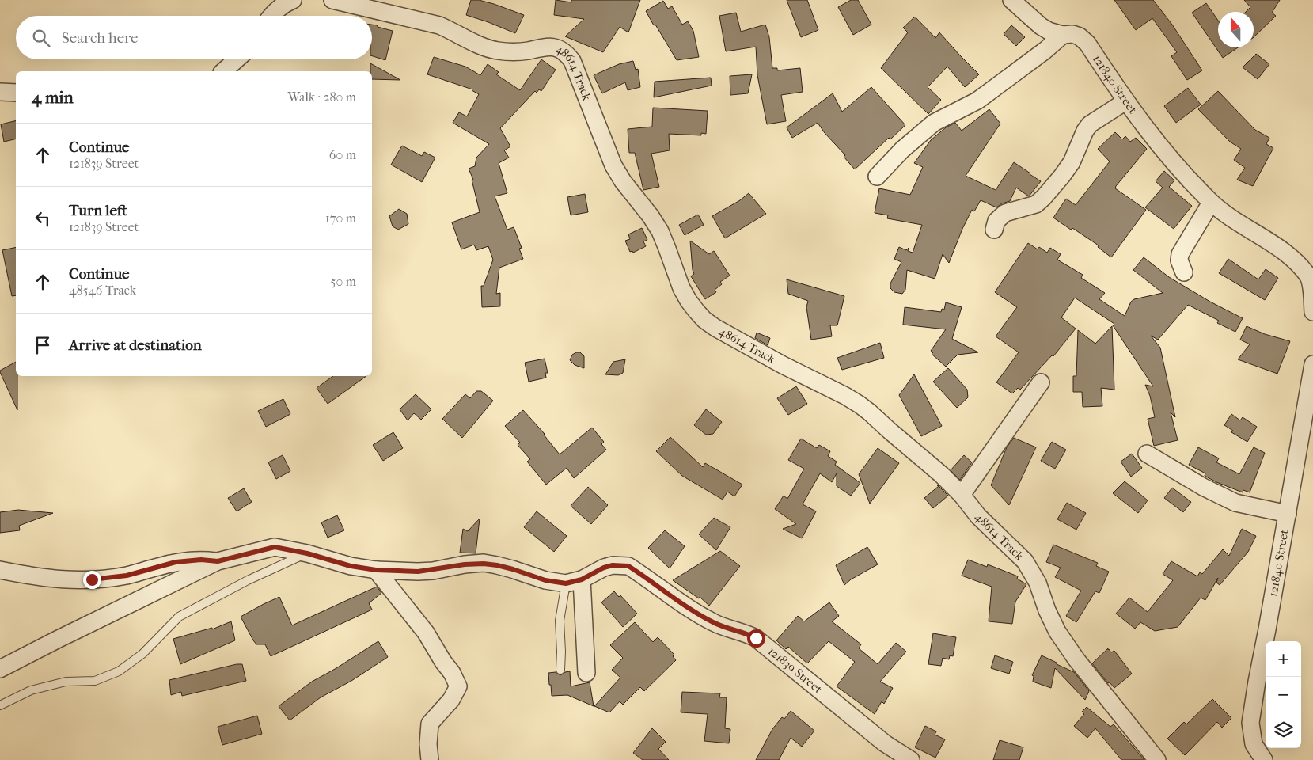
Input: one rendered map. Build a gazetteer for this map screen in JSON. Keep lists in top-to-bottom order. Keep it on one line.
{"streets":{"street":["48614 Track","121840 Street","121839 Street"]},"north":"top","page":{"search":"Search here","heading":["4 min","Walk · 280 m"],"list":[["Continue","121839 Street","60 m"],["Turn left","121839 Street","170 m"],["Continue","48546 Track","50 m"],"Arrive at destination"],"map_buttons":["+","−"]}}
